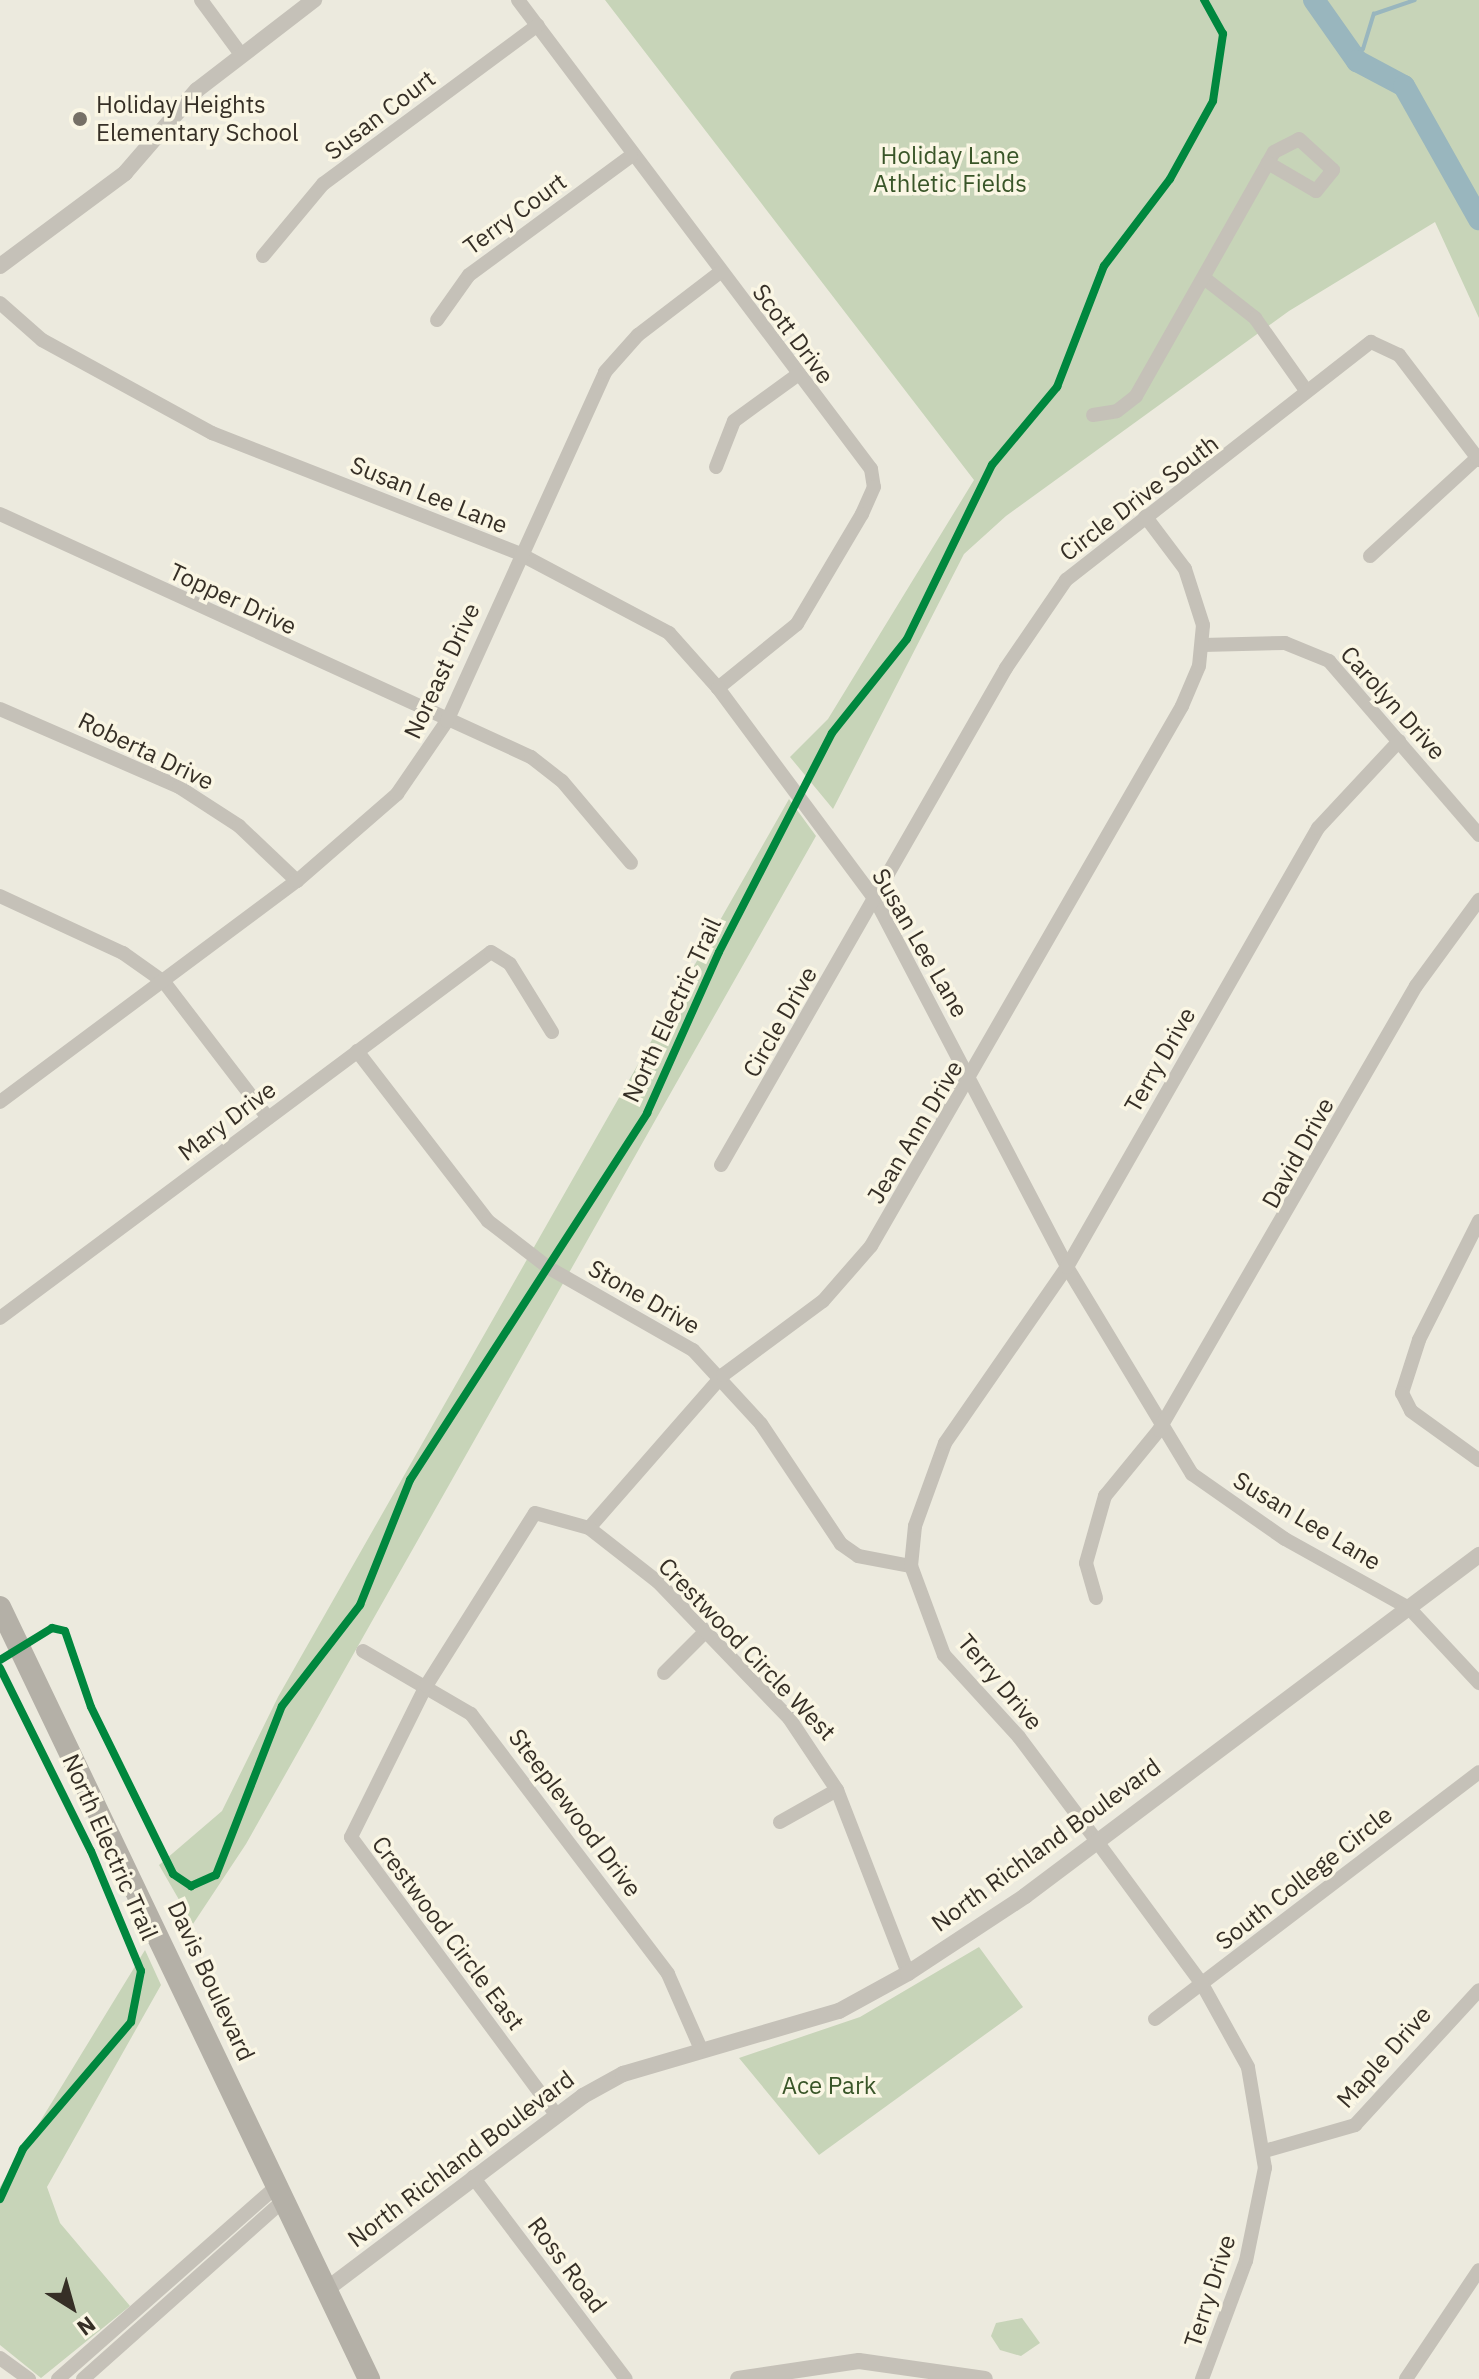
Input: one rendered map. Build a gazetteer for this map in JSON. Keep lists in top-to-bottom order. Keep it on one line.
{"streets":{"main road":["Davis Boulevard"],"street":["Susan Court","Terry Court","Scott Drive","Susan Lee Lane","Circle Drive South","Topper Drive","Noreast Drive","Carolyn Drive","Roberta Drive","Circle Drive","Terry Drive","Mary Drive","Jean Ann Drive","David Drive","Stone Drive","Crestwood Circle West","Steeplewood Drive","North Richland Boulevard","South College Circle","Crestwood Circle East","Maple Drive","Ross Road"],"cycle path":["North Electric Trail"]},"crossings":[["Susan Court","Scott Drive"],["Terry Court","Scott Drive"],["Scott Drive","Susan Lee Lane"],["Scott Drive","Noreast Drive"],["Susan Lee Lane","Circle Drive South"],["Susan Lee Lane","Noreast Drive"],["Susan Lee Lane","Circle Drive"],["Susan Lee Lane","Terry Drive"],["Susan Lee Lane","Jean Ann Drive"],["Susan Lee Lane","David Drive"],["Susan Lee Lane","North Richland Boulevard"],["Circle Drive South","Circle Drive"],["Topper Drive","Noreast Drive"],["Noreast Drive","Roberta Drive"],["Carolyn Drive","Terry Drive"],["Carolyn Drive","Jean Ann Drive"],["Terry Drive","Stone Drive"],["Terry Drive","North Richland Boulevard"],["Terry Drive","South College Circle"],["Terry Drive","Maple Drive"],["Mary Drive","Stone Drive"],["Jean Ann Drive","Stone Drive"],["Jean Ann Drive","Crestwood Circle West"],["Crestwood Circle West","Steeplewood Drive"],["Crestwood Circle West","North Richland Boulevard"],["Crestwood Circle West","Crestwood Circle East"],["Steeplewood Drive","North Richland Boulevard"],["Steeplewood Drive","Crestwood Circle East"],["North Richland Boulevard","Crestwood Circle East"],["North Richland Boulevard","Davis Boulevard"],["North Richland Boulevard","Ross Road"]],"parks":["Holiday Lane Athletic Fields","Ace Park"],"places":["Holiday Heights Elementary School"],"north":"bottom right"}
